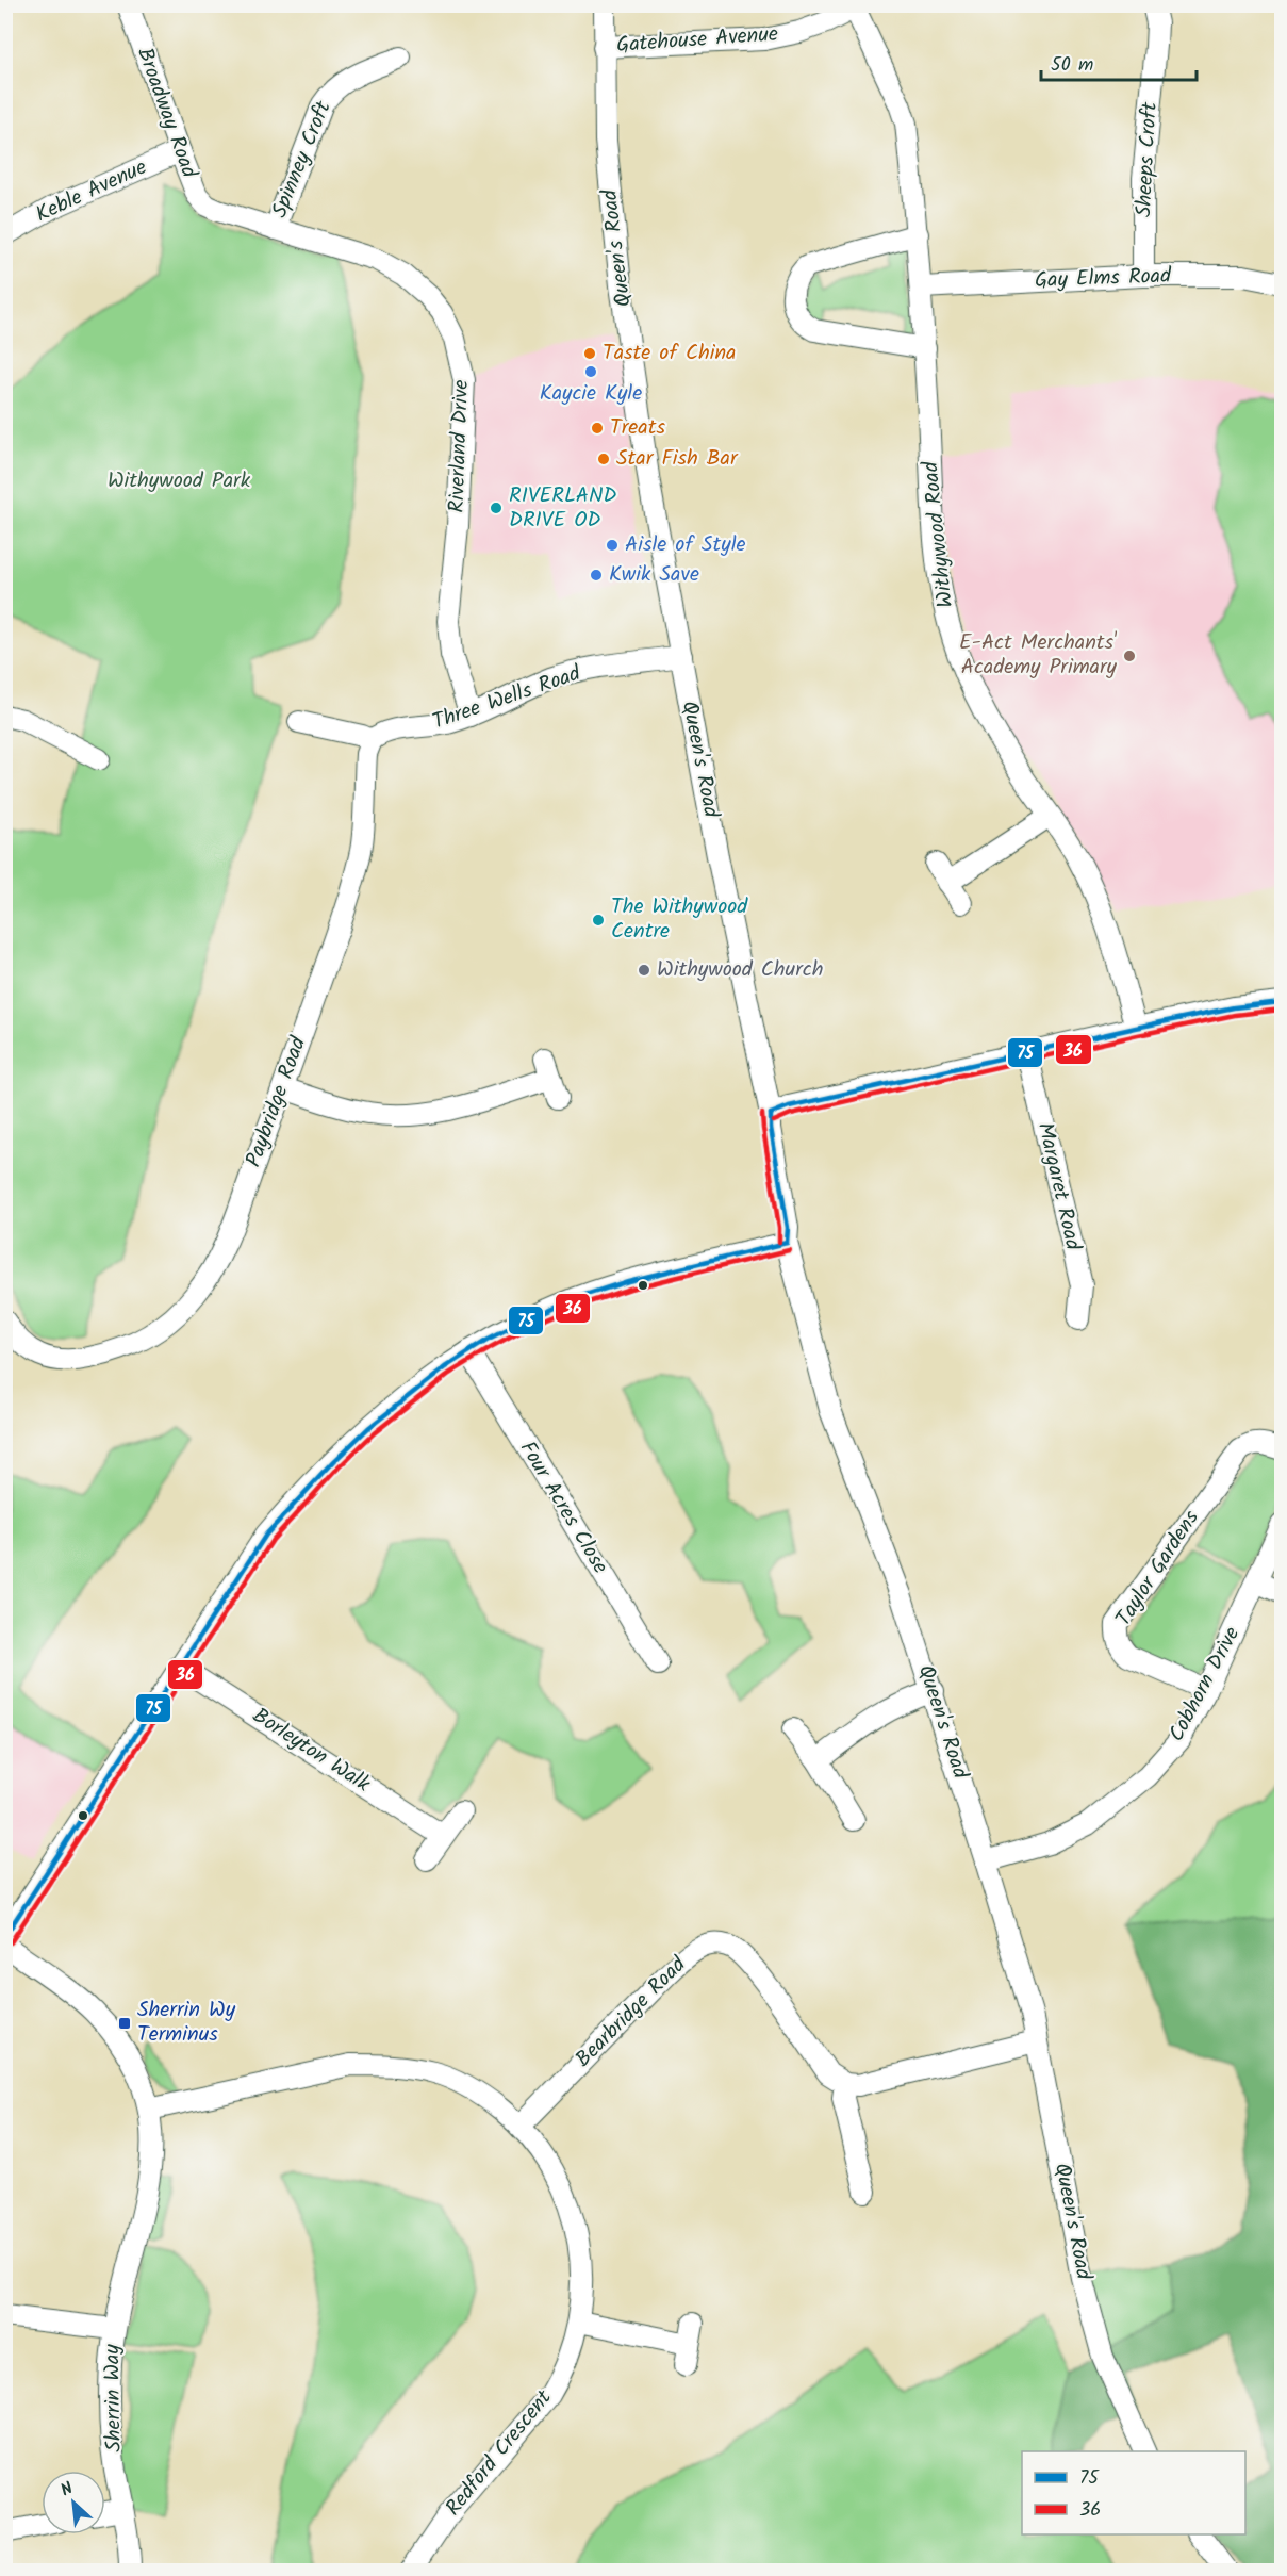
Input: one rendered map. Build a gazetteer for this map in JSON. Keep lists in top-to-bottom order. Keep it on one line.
{"streets":{"street":["Gatehouse Avenue","Broadway Road","Spinney Croft","Sheeps Croft","Keble Avenue","Queen's Road","Gay Elms Road","Riverland Drive","Withywood Road","Three Wells Road","Paybridge Road","Margaret Road","Four Acres Close","Taylor Gardens","Cobhorn Drive","Borleyton Walk","Bearbridge Road","Sherrin Way","Redford Crescent"]},"crossings":[["Gatehouse Avenue","Queen's Road"],["Gatehouse Avenue","Withywood Road"],["Broadway Road","Keble Avenue"],["Broadway Road","Riverland Drive"],["Spinney Croft","Riverland Drive"],["Sheeps Croft","Gay Elms Road"],["Queen's Road","Three Wells Road"],["Queen's Road","Cobhorn Drive"],["Gay Elms Road","Withywood Road"],["Riverland Drive","Three Wells Road"],["Three Wells Road","Paybridge Road"],["Taylor Gardens","Cobhorn Drive"],["Bearbridge Road","Redford Crescent"],["Sherrin Way","Redford Crescent"]],"parks":["Withywood Park"],"places":{"other":["Taste of China","Kaycie Kyle","Treats","Star Fish Bar","RIVERLAND DRIVE OD","Aisle of Style","Kwik Save","E-Act Merchants' Academy Primary","The Withywood Centre","Withywood Church"],"transit":["Sherrin Wy Terminus"]},"lines":["transit line 75","transit line 36"],"legend":["75","36"],"scale_bar":"50 m","north":"top left"}
